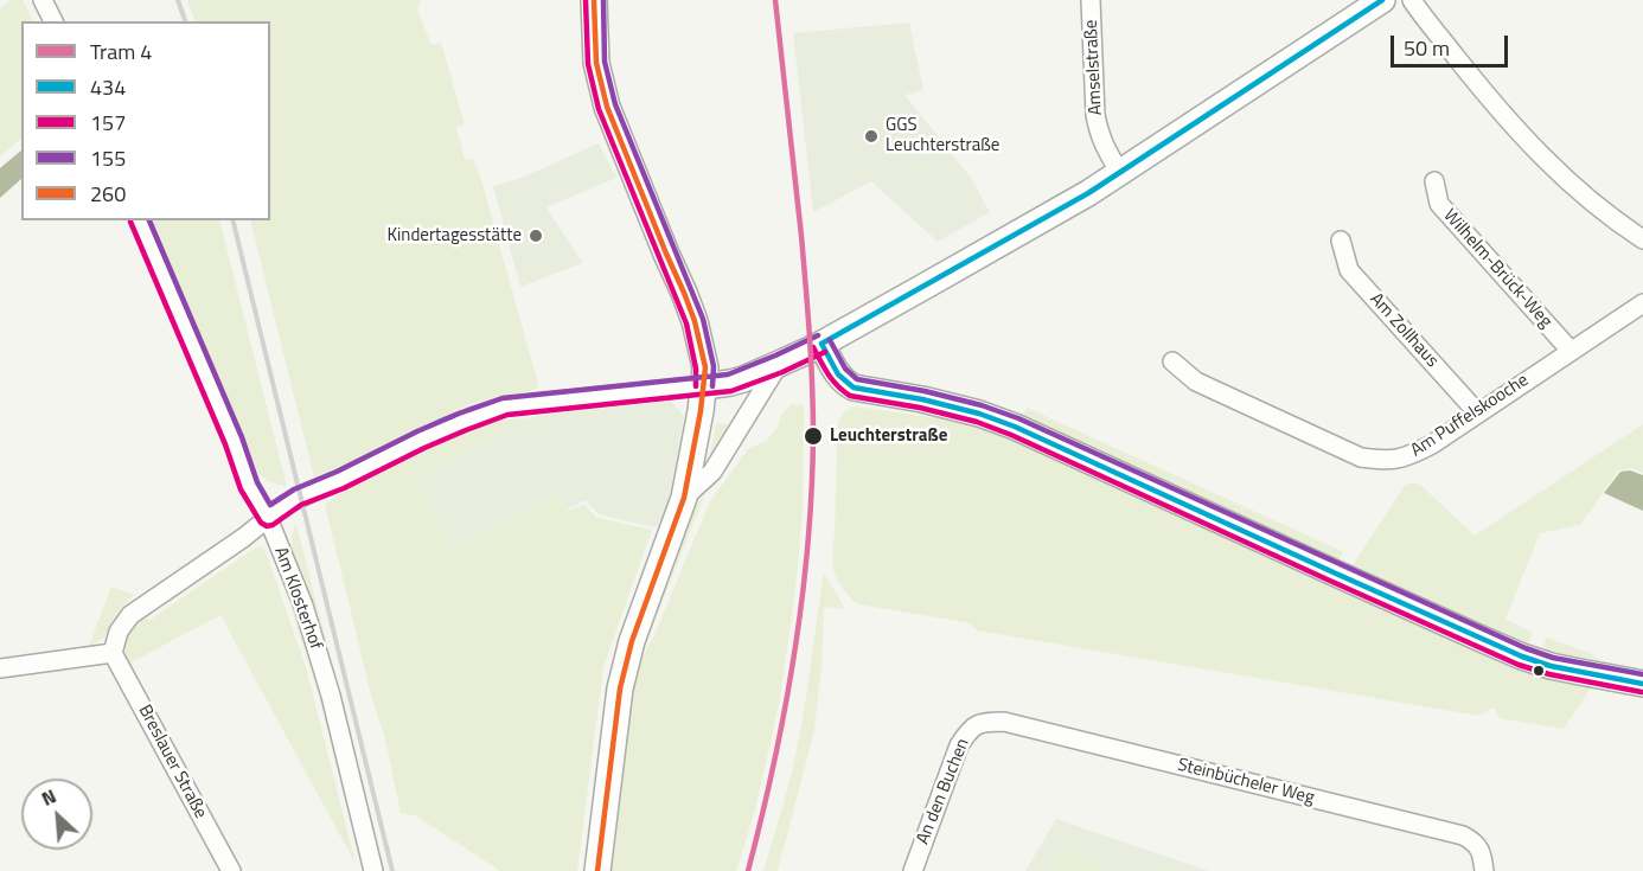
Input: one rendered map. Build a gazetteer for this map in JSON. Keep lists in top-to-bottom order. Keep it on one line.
{"streets":{"street":["Amselstraße","Wilhelm-Brück-Weg","Am Zollhaus","Am Puffelskooche","Am Klosterhof","Breslauer Straße","Steinbücheler Weg","An den Buchen"]},"crossings":[["Wilhelm-Brück-Weg","Am Puffelskooche"],["Am Zollhaus","Am Puffelskooche"],["Steinbücheler Weg","An den Buchen"]],"places":["GGS Leuchterstraße","Kindertagesstätte","Leuchterstraße"],"lines":["tram line 4","transit line 434","transit line 157","transit line 155","transit line 260"],"legend":["Tram 4","434","157","155","260"],"scale_bar":"50 m","north":"top left"}
